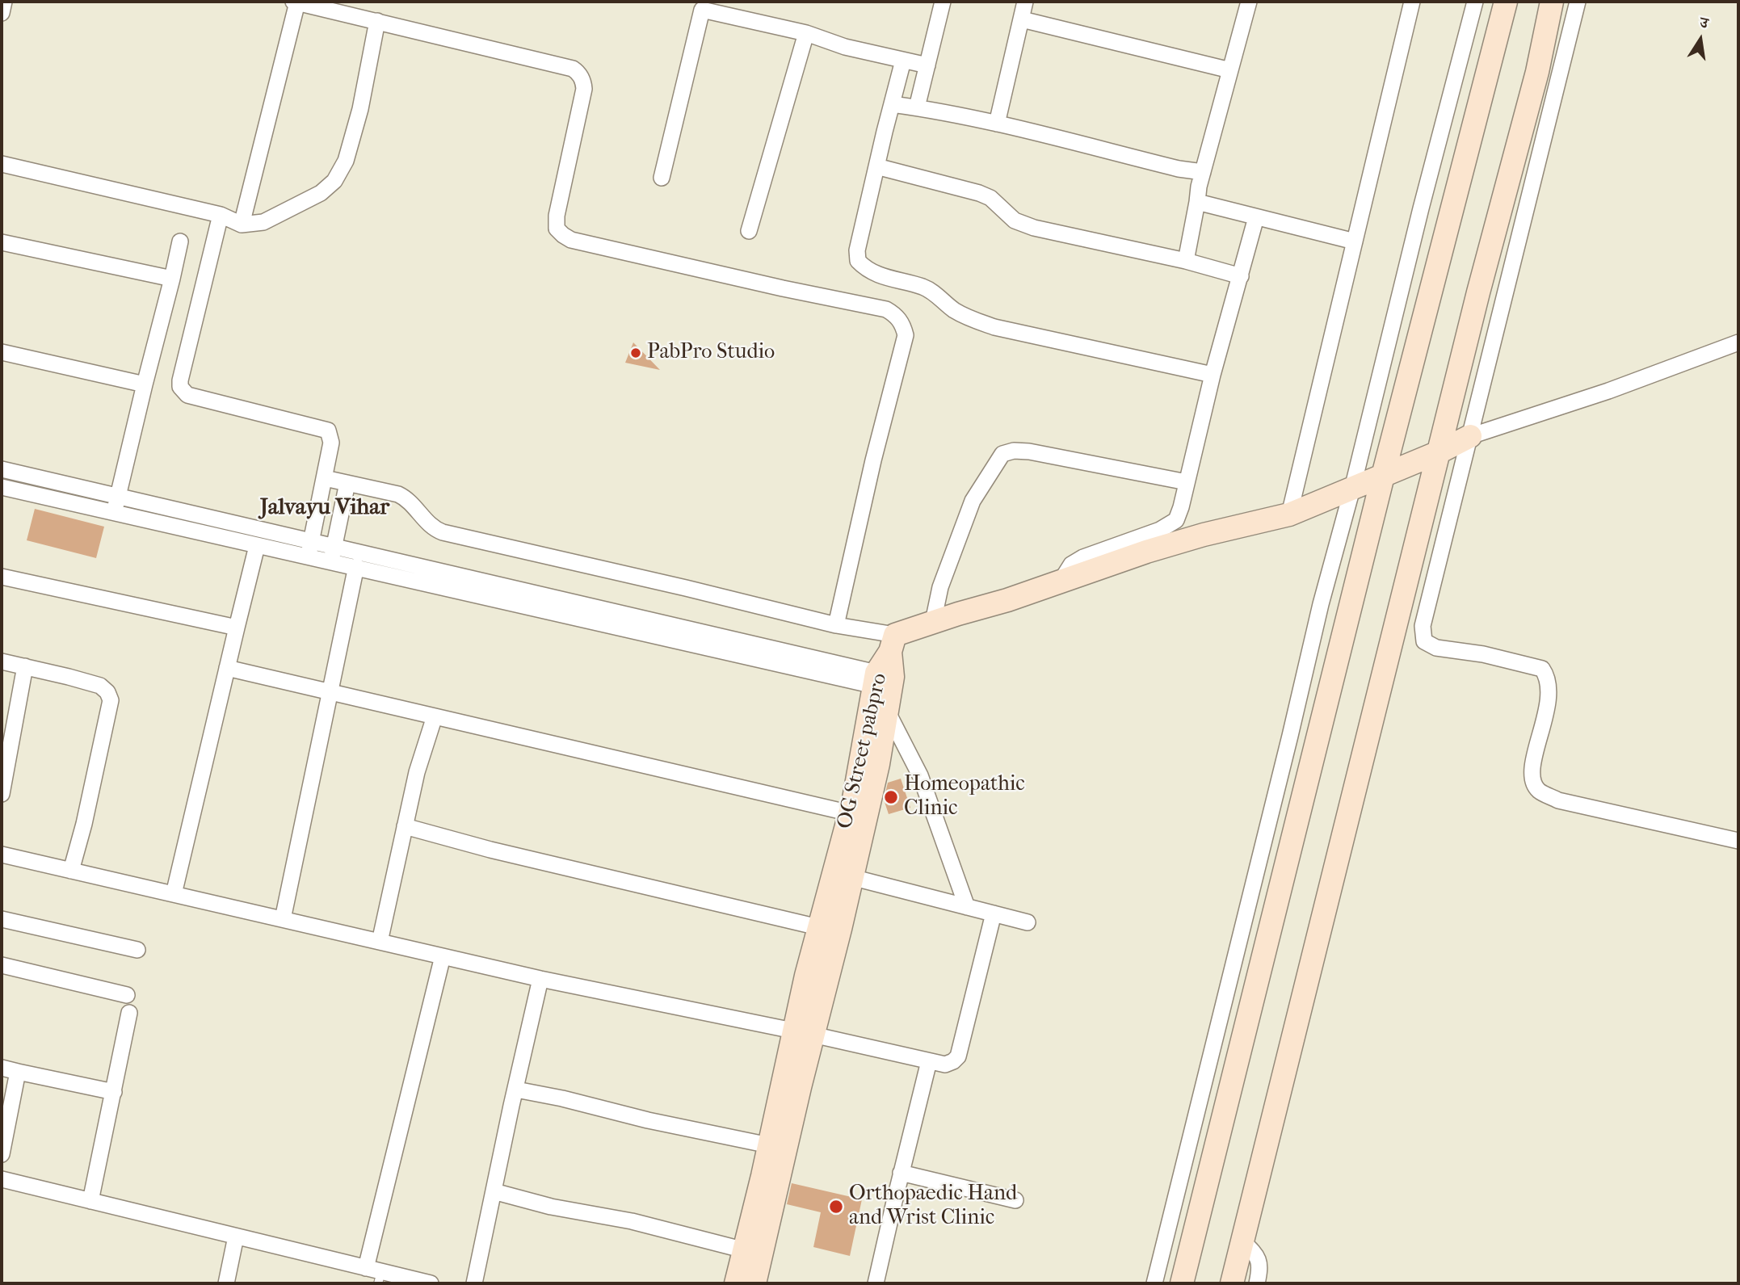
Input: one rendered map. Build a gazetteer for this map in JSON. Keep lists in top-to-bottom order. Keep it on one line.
{"streets":{"main road":["OG Street pabpro"]},"districts":["Jalvayu Vihar"],"places":["PabPro Studio","Homeopathic Clinic","Orthopaedic Hand and Wrist Clinic"],"north":"top"}
